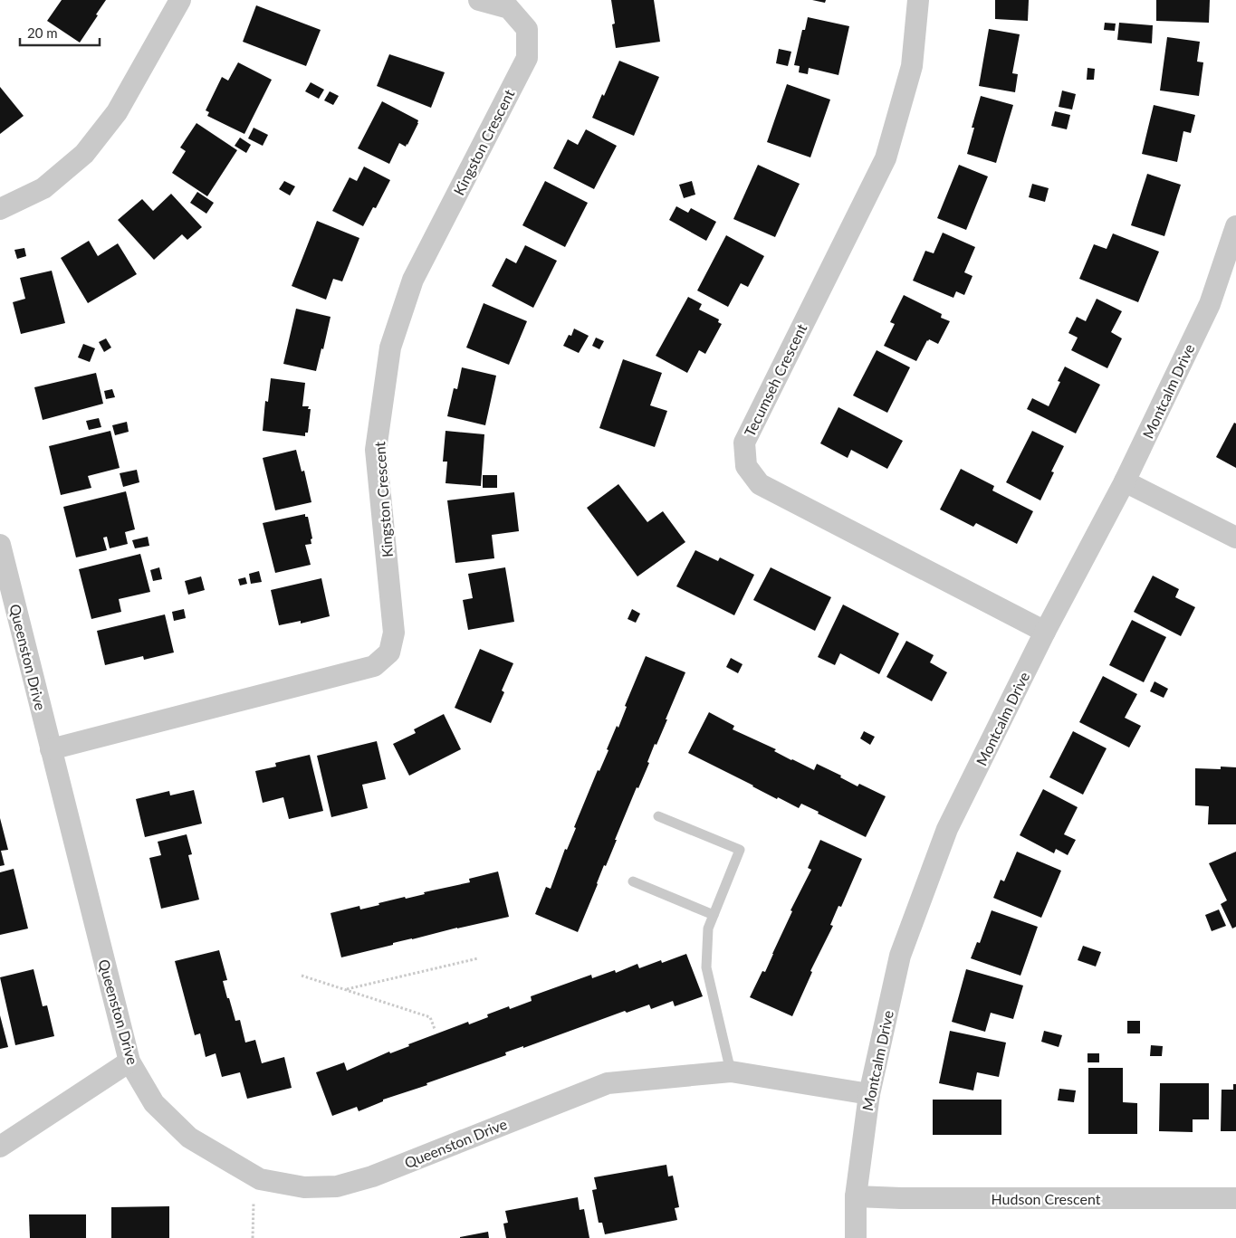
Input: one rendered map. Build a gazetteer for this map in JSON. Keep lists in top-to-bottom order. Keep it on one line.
{"streets":{"street":["Kingston Crescent","Tecumseh Crescent","Montcalm Drive","Queenston Drive","Hudson Crescent"]},"crossings":[["Kingston Crescent","Queenston Drive"],["Tecumseh Crescent","Montcalm Drive"],["Montcalm Drive","Queenston Drive"],["Montcalm Drive","Hudson Crescent"]],"scale_bar":"20 m"}
